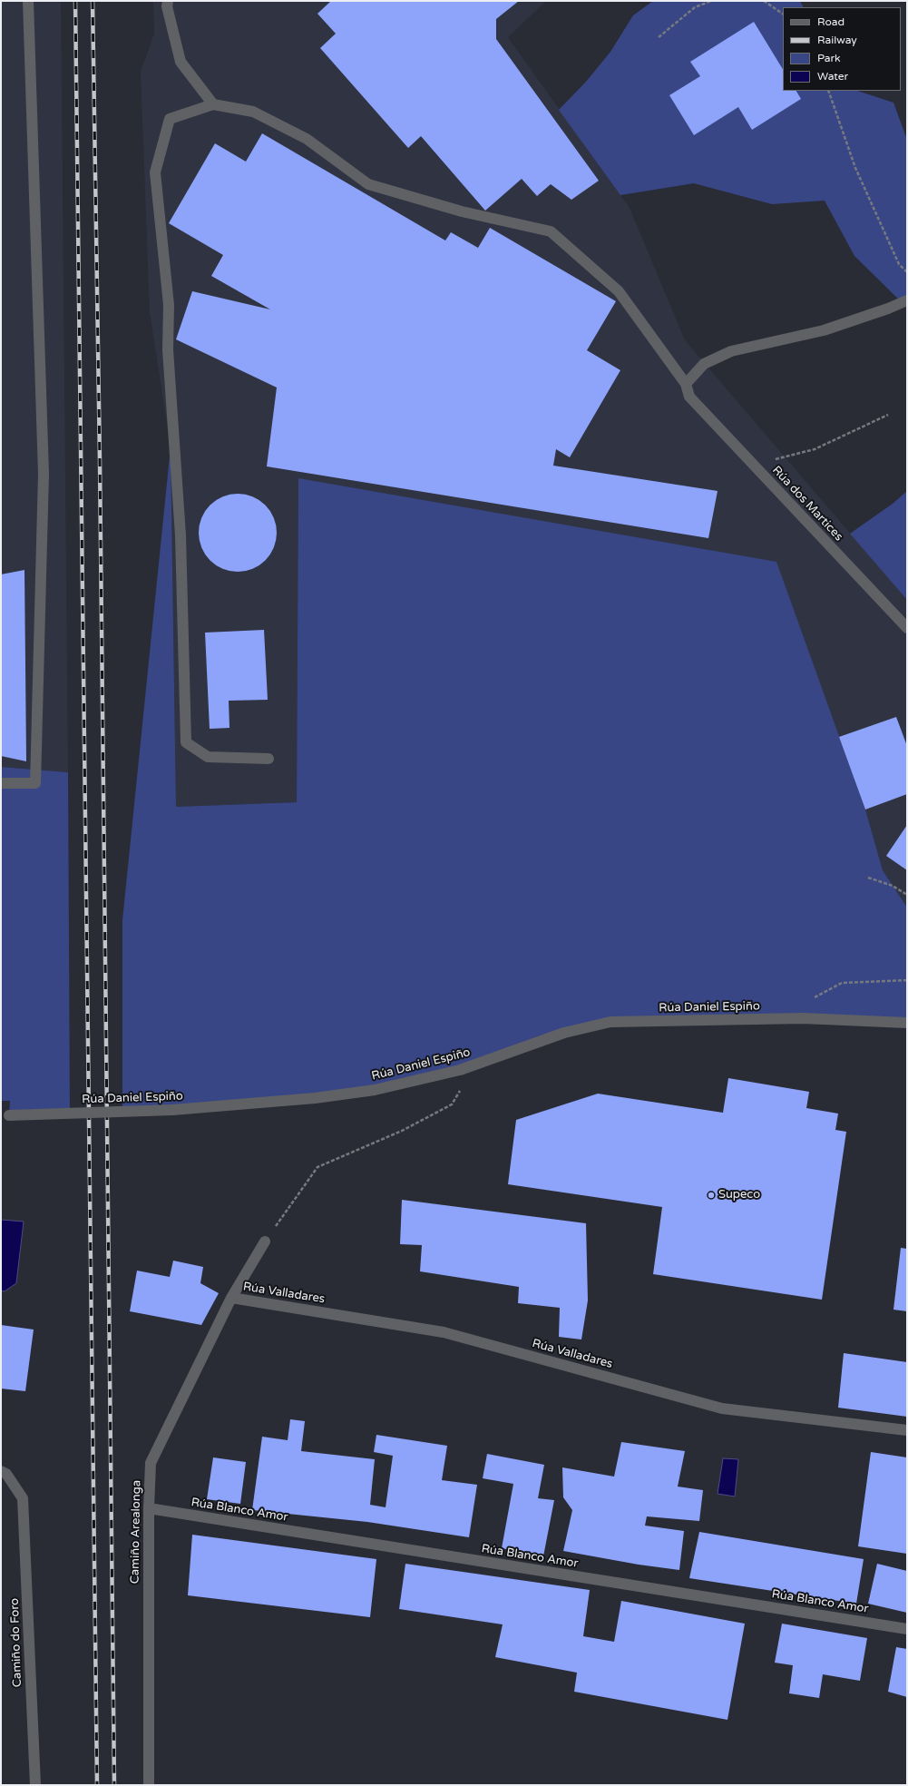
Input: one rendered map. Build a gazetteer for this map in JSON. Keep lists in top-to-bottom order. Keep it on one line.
{"streets":{"street":["Rúa dos Martices","Rúa Daniel Espiño","Rúa Valladares","Rúa Blanco Amor","Camiño Arealonga","Camiño do Foro"]},"crossings":[["Rúa Valladares","Camiño Arealonga"],["Rúa Blanco Amor","Camiño Arealonga"]],"places":["Supeco"],"legend":["Road","Railway","Park","Water"]}
